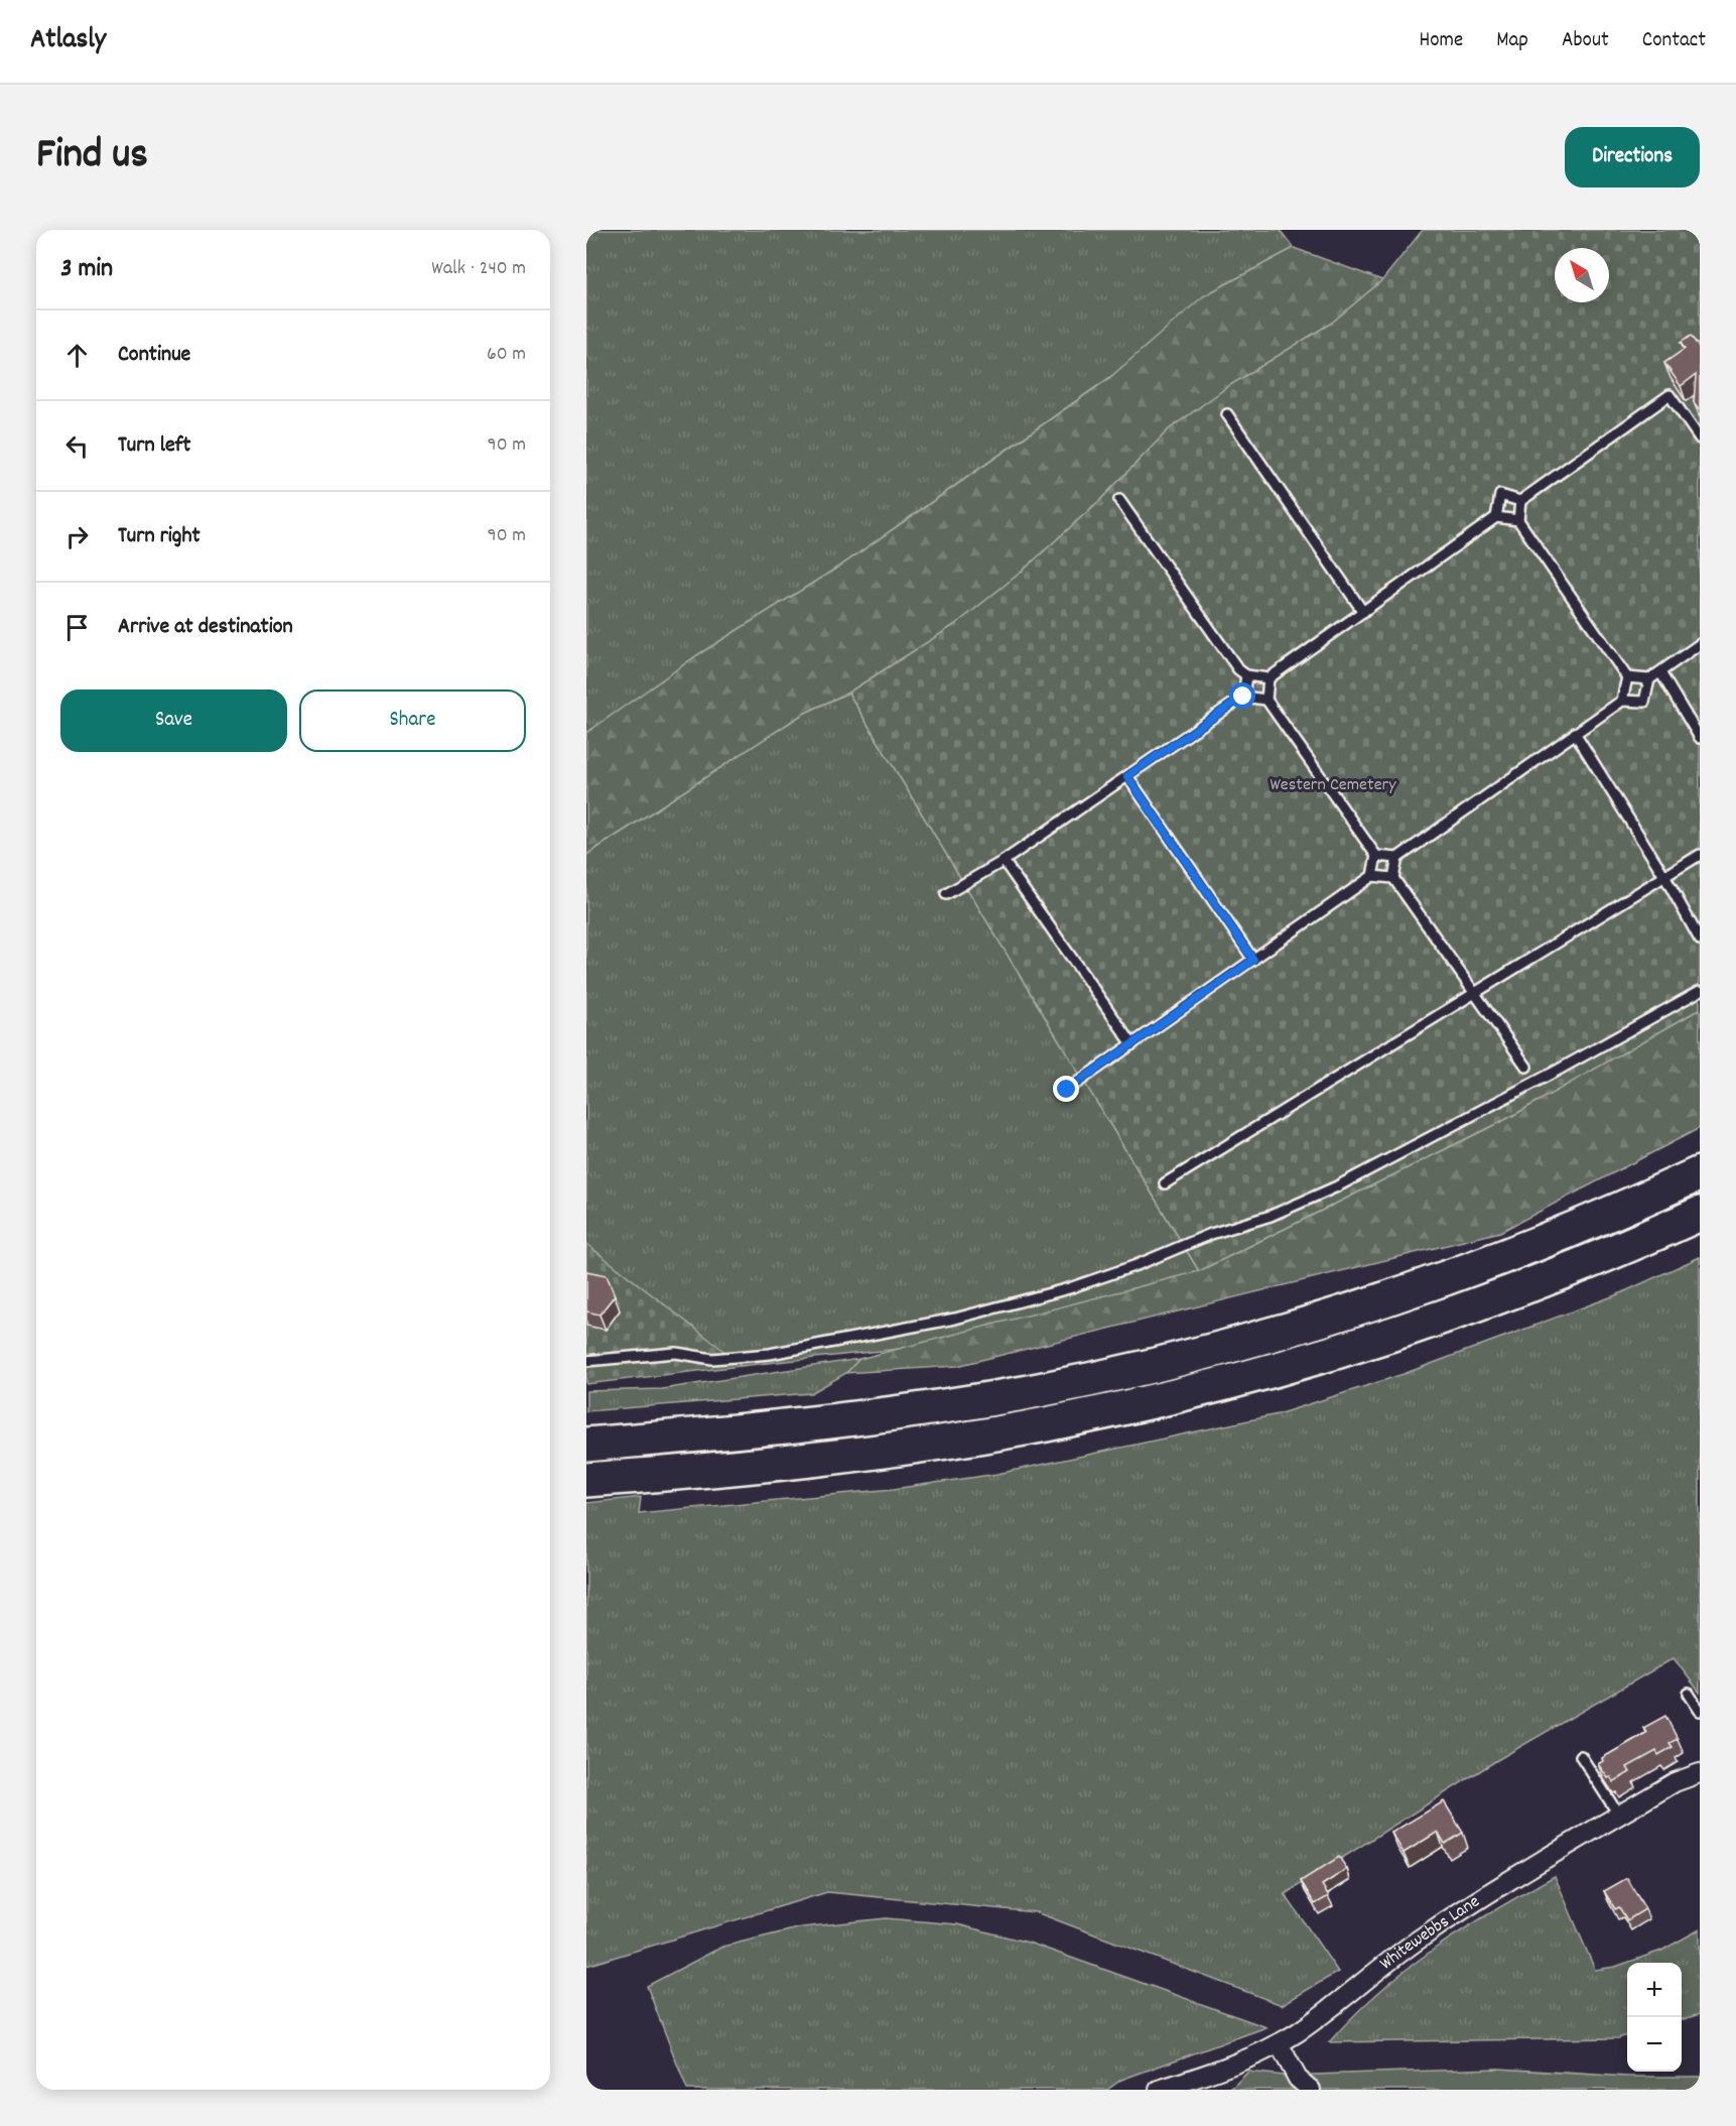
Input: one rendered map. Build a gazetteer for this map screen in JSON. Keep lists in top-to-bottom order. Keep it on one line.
{"streets":{"street":["Whitewebbs Lane"]},"parks":["Western Cemetery"],"north":"top left","page":{"header":"Atlasly","nav":["Home","Map","About","Contact"],"title":"Find us","buttons":["Directions",["Save","Share"]],"heading":["3 min","Walk · 240 m"],"list":[["Continue","60 m"],["Turn left","90 m"],["Turn right","90 m"],"Arrive at destination"],"map_buttons":["+","−"]}}
